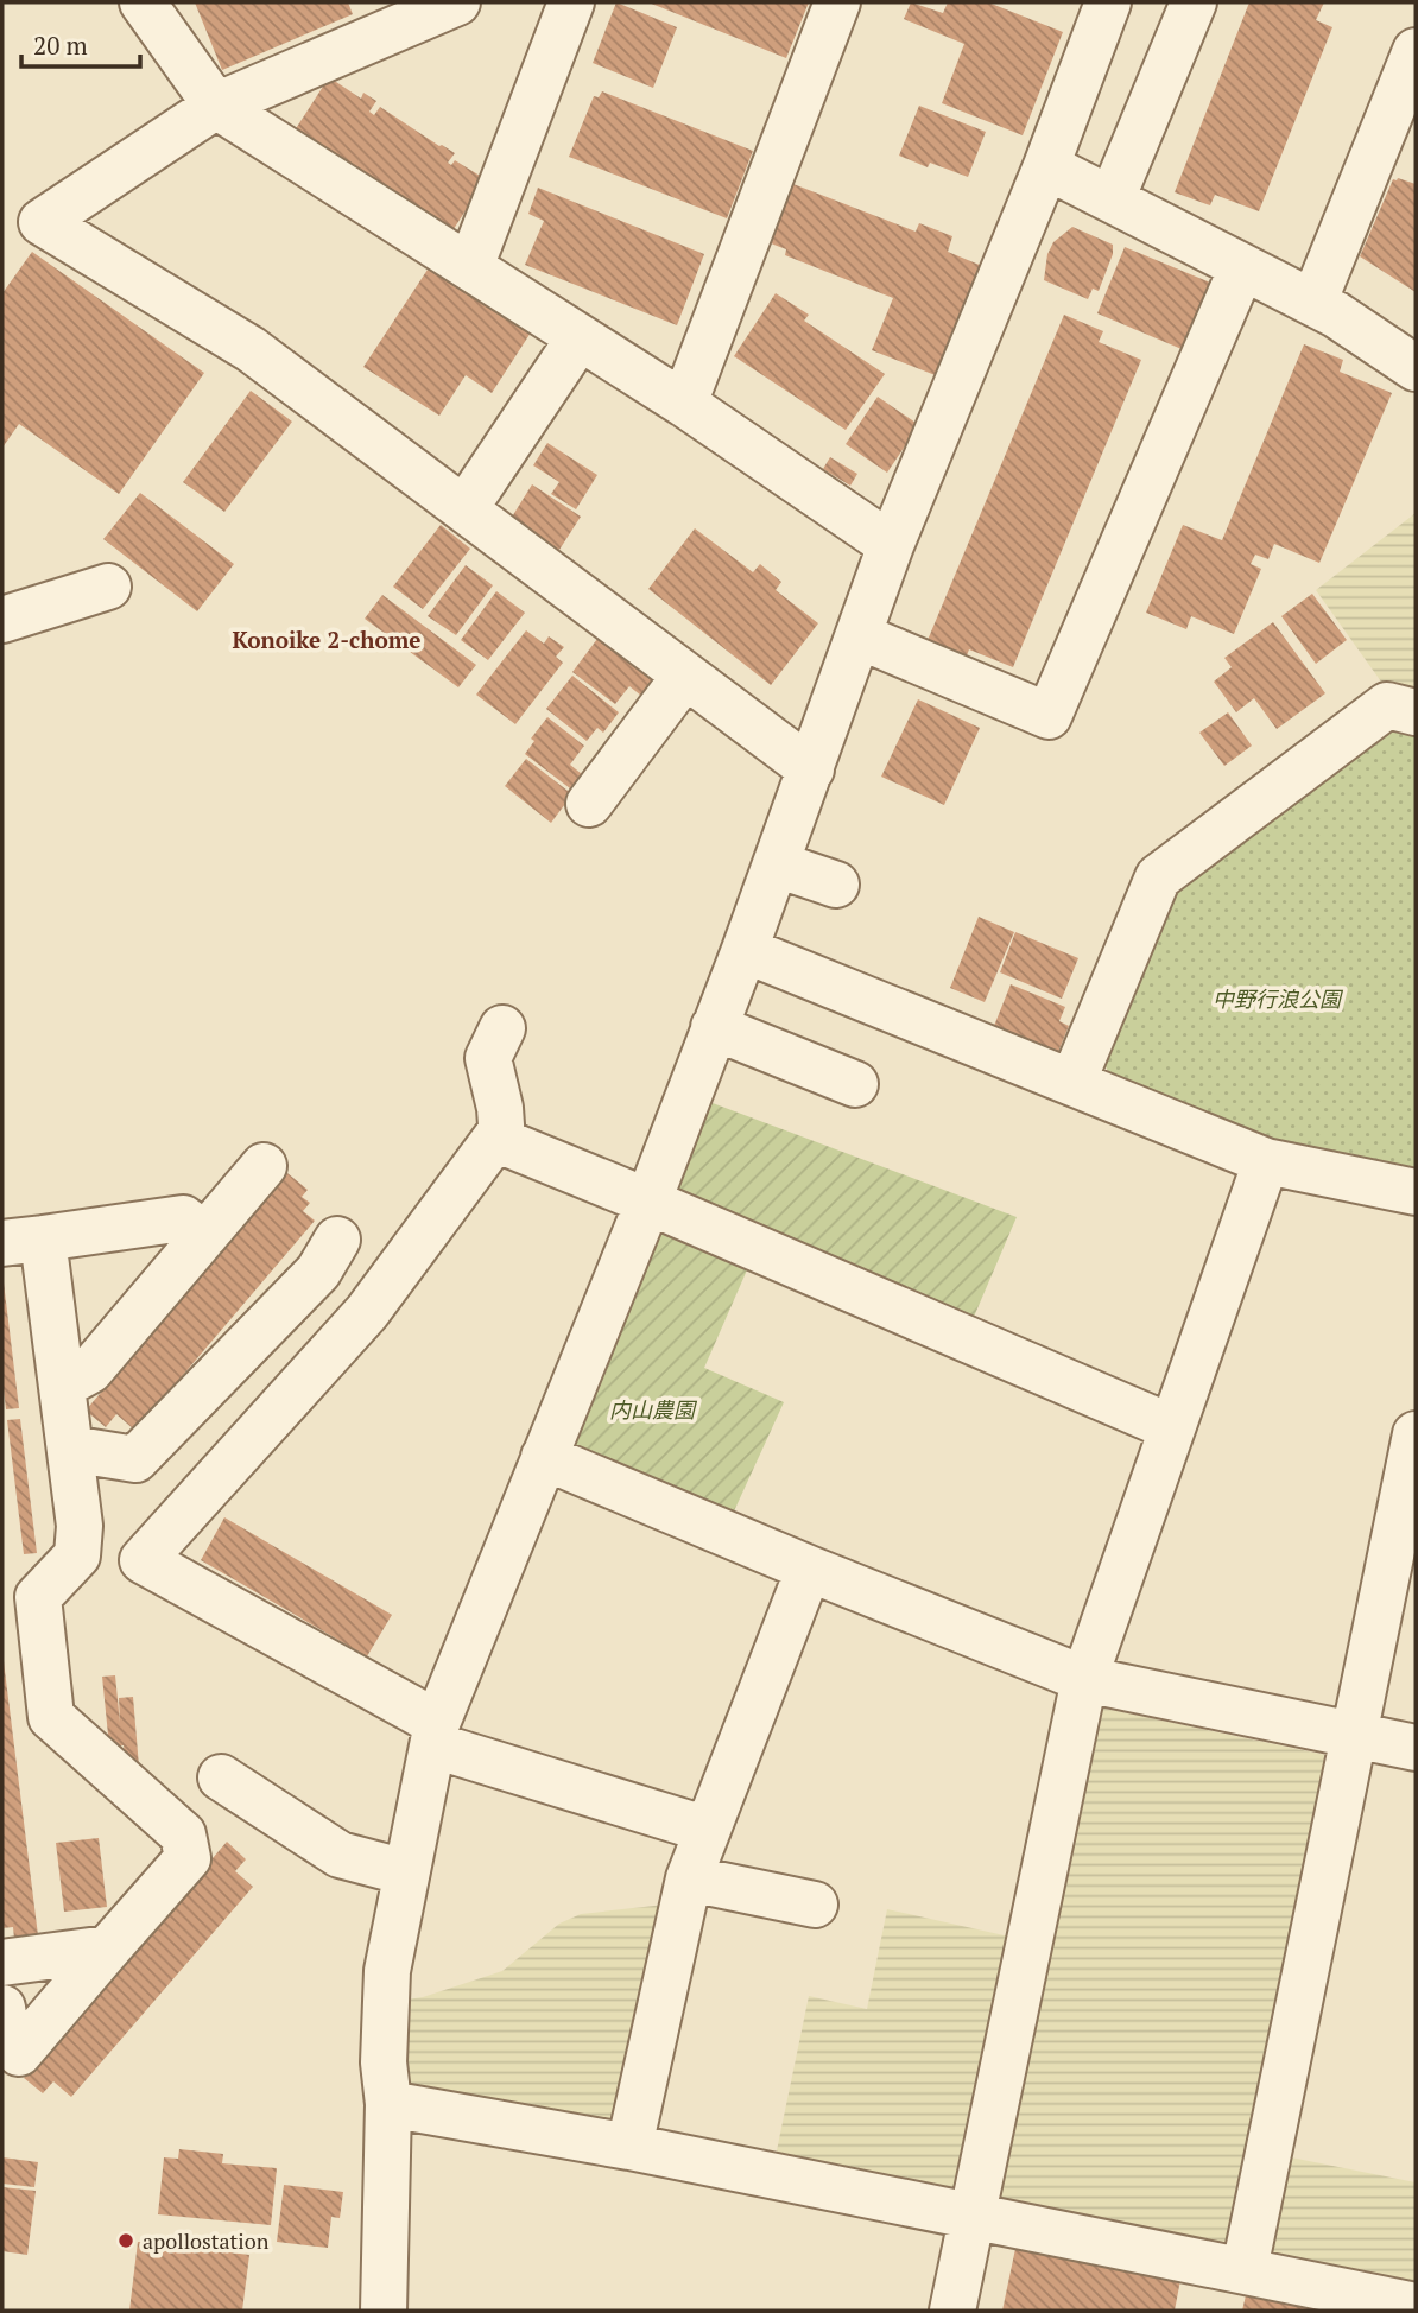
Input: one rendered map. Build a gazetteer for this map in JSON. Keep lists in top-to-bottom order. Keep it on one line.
{"districts":["Konoike 2-chome"],"parks":["中野行浪公園","内山農園"],"places":["apollostation"],"scale_bar":"20 m"}
